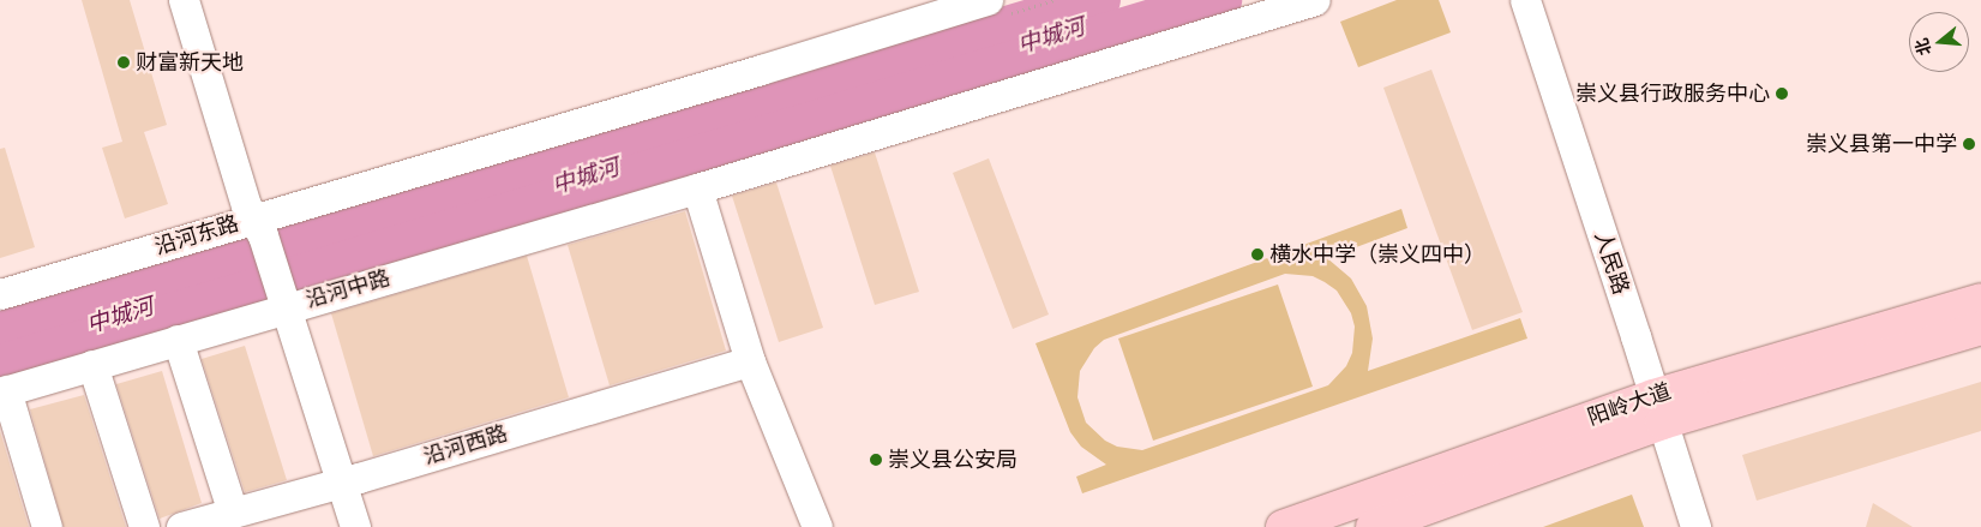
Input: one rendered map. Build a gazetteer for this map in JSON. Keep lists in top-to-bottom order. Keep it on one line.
{"streets":{"main road":["阳岭大道"],"street":["沿河东路","人民路","沿河中路","沿河西路"]},"crossings":[["沿河东路","沿河中路"],["沿河东路","沿河西路"],["人民路","阳岭大道"]],"water":["中城河"],"places":["财富新天地","崇义县行政服务中心","崇义县第一中学","横水中学（崇义四中）","崇义县公安局"],"north":"left"}
